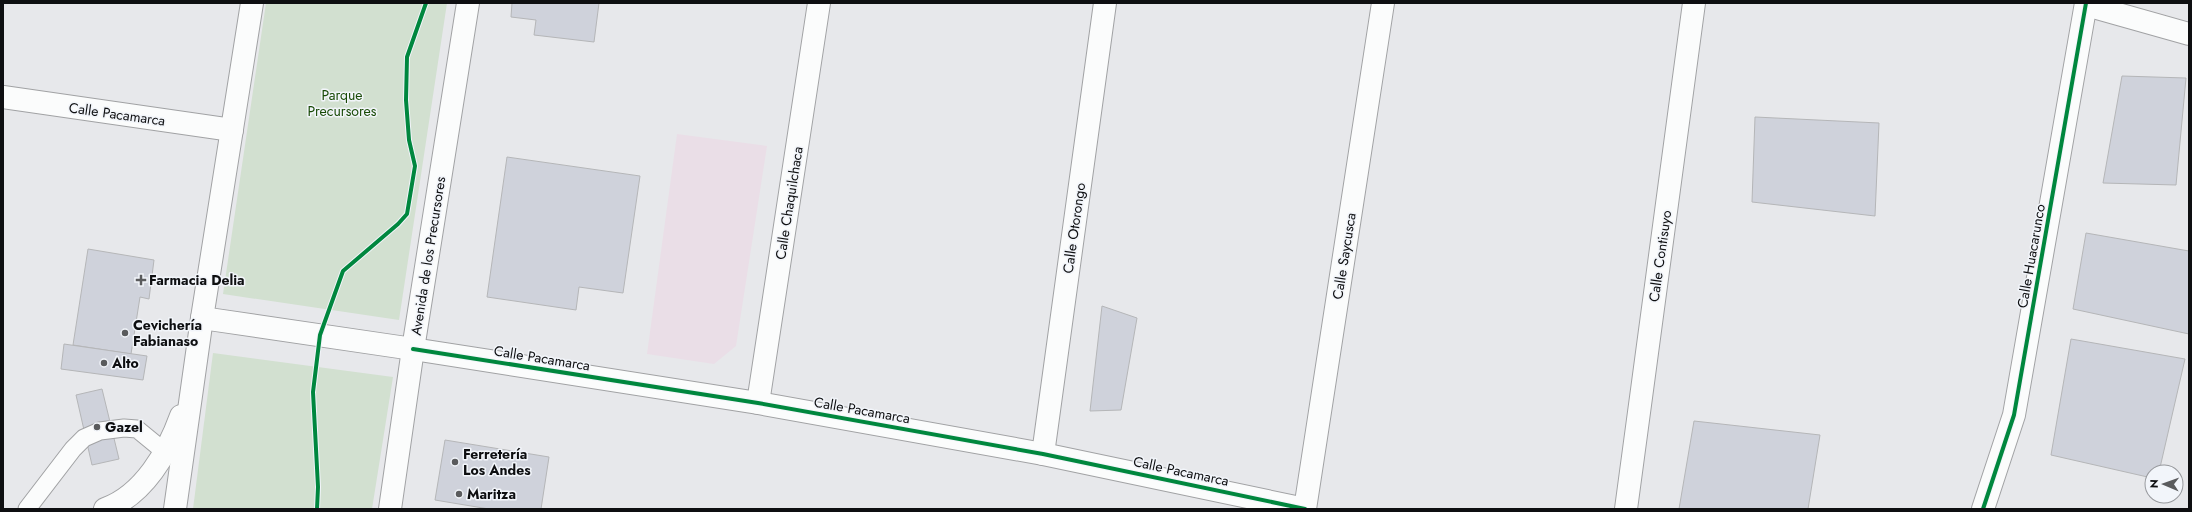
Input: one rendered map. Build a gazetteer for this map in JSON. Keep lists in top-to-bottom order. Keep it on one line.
{"streets":{"street":["Calle Pacamarca","Calle Chaquilchaca","Calle Otorongo","Avenida de los Precursores","Calle Saycusca","Calle Contisuyo","Calle Huacarunco"]},"crossings":[["Calle Pacamarca","Calle Chaquilchaca"],["Calle Pacamarca","Calle Otorongo"],["Calle Pacamarca","Avenida de los Precursores"],["Calle Pacamarca","Calle Saycusca"]],"parks":["Parque Precursores"],"places":{"health":["Farmacia Delia"],"other":["Cevichería Fabianaso","Alto","Gazel","Ferretería Los Andes","Maritza"]},"north":"left"}
